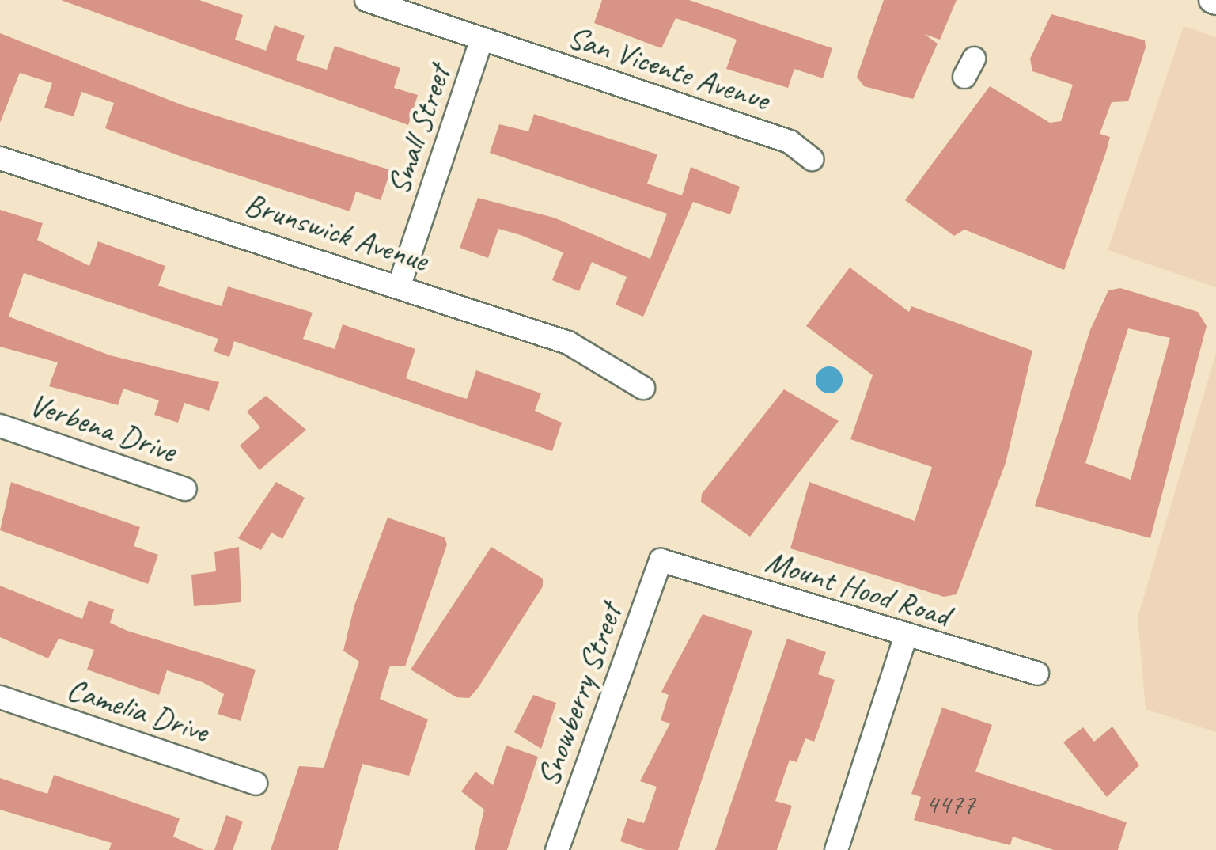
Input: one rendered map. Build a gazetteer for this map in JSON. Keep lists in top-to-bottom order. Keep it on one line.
{"streets":{"street":["San Vicente Avenue","Small Street","Brunswick Avenue","Verbena Drive","Mount Hood Road","Snowberry Street","Camelia Drive"]},"crossings":[["San Vicente Avenue","Small Street"],["Small Street","Brunswick Avenue"],["Mount Hood Road","Snowberry Street"]],"house_numbers":["4477"]}
